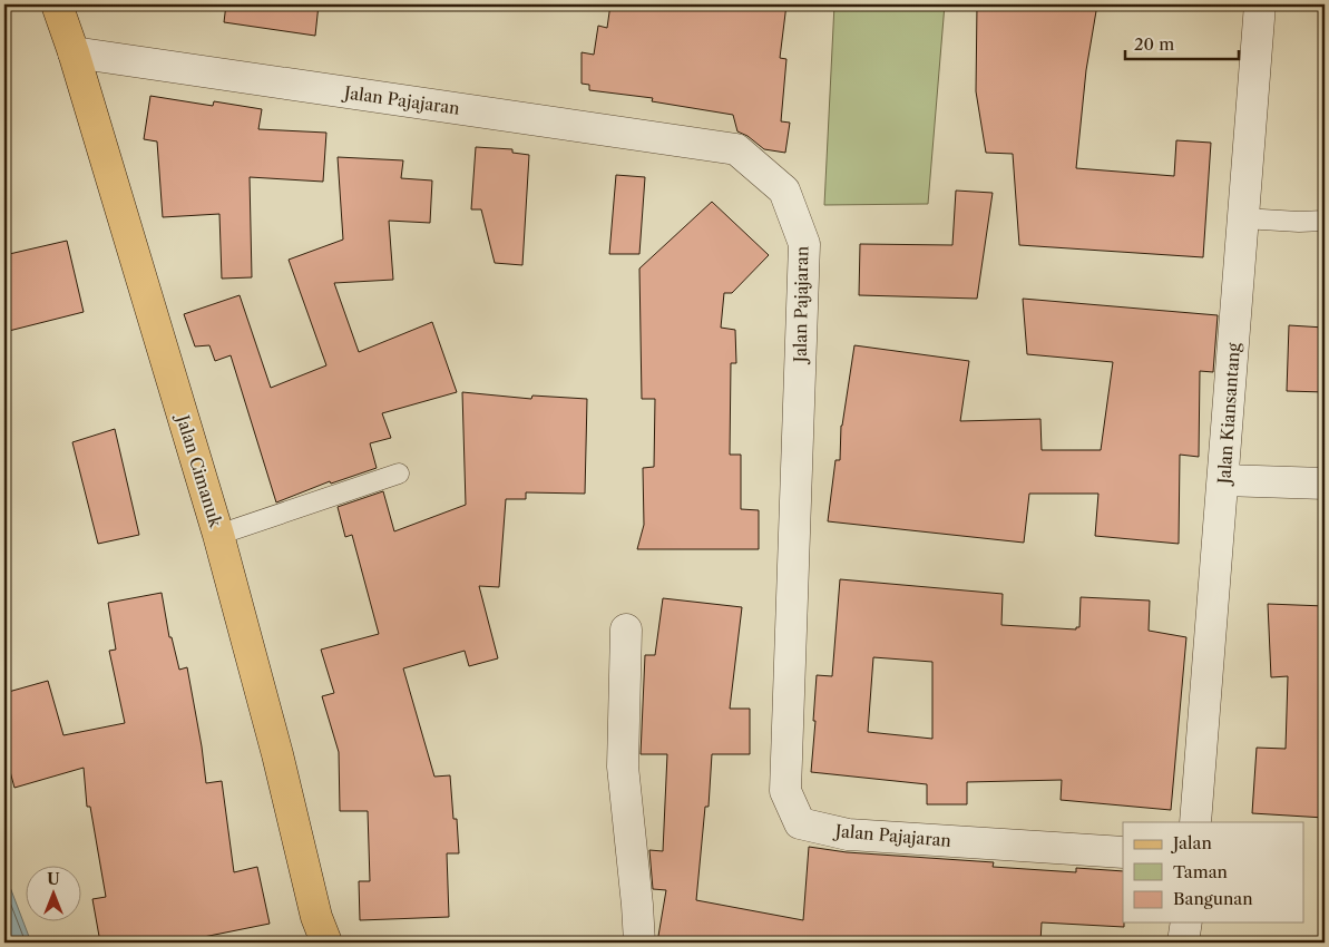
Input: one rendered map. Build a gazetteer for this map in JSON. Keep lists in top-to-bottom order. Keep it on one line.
{"streets":{"main road":["Jalan Cimanuk"],"street":["Jalan Pajajaran","Jalan Kiansantang"]},"crossings":[["Jalan Pajajaran","Jalan Cimanuk"]],"legend":["Jalan","Taman","Bangunan"],"scale_bar":"20 m","north":"top"}
